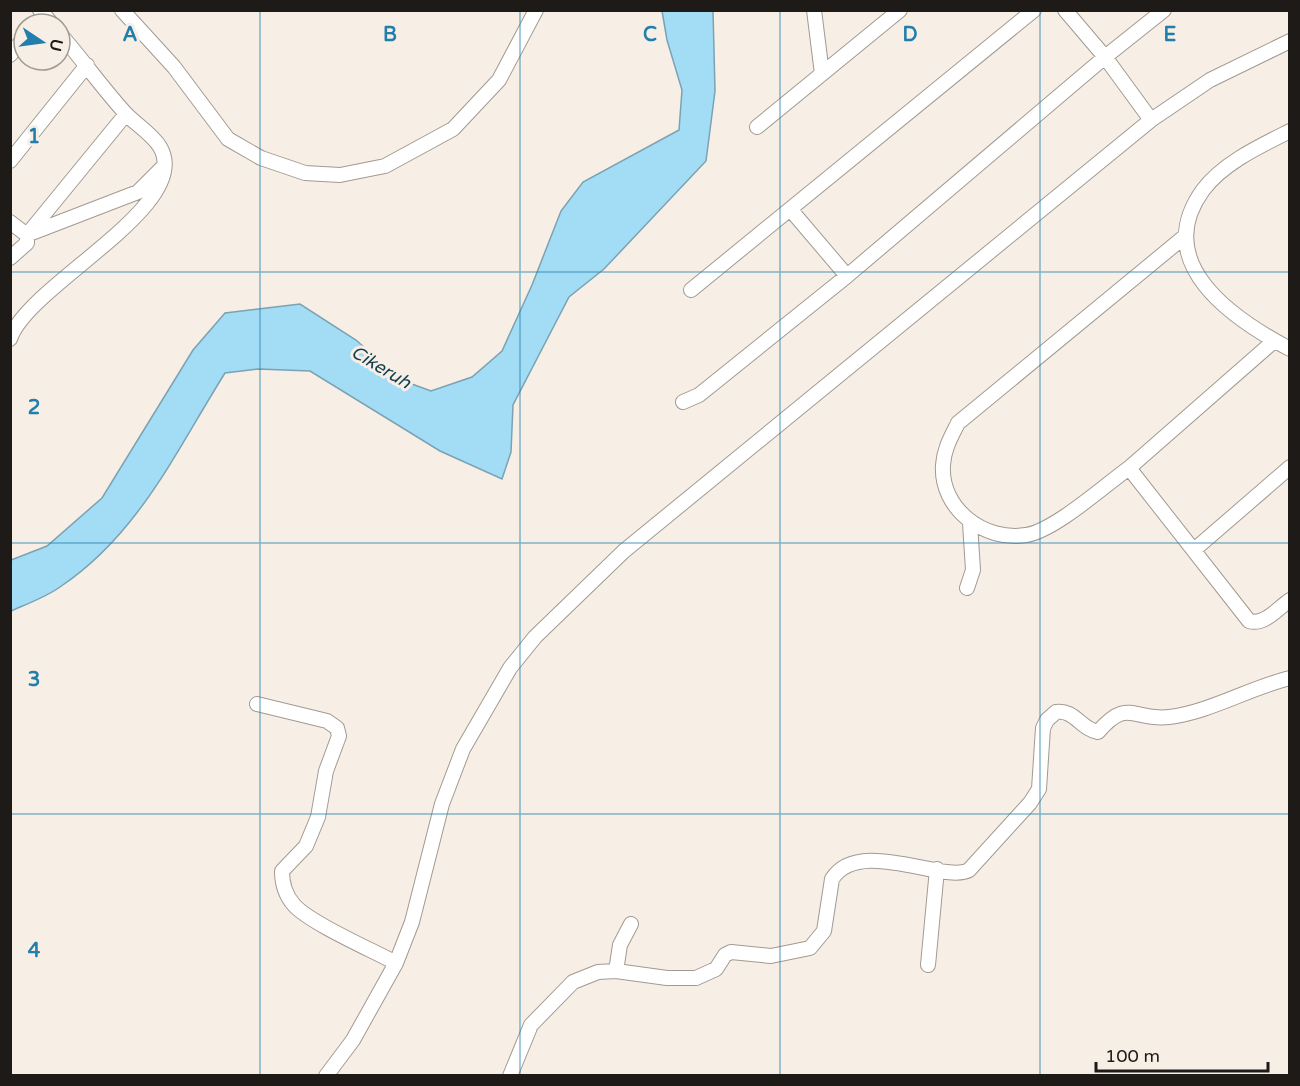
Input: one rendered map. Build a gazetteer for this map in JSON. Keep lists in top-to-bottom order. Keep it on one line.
{"water":["Cikeruh"],"scale_bar":"100 m","north":"right","grid":{"columns":["A","B","C","D","E"],"rows":["1","2","3","4"]}}
